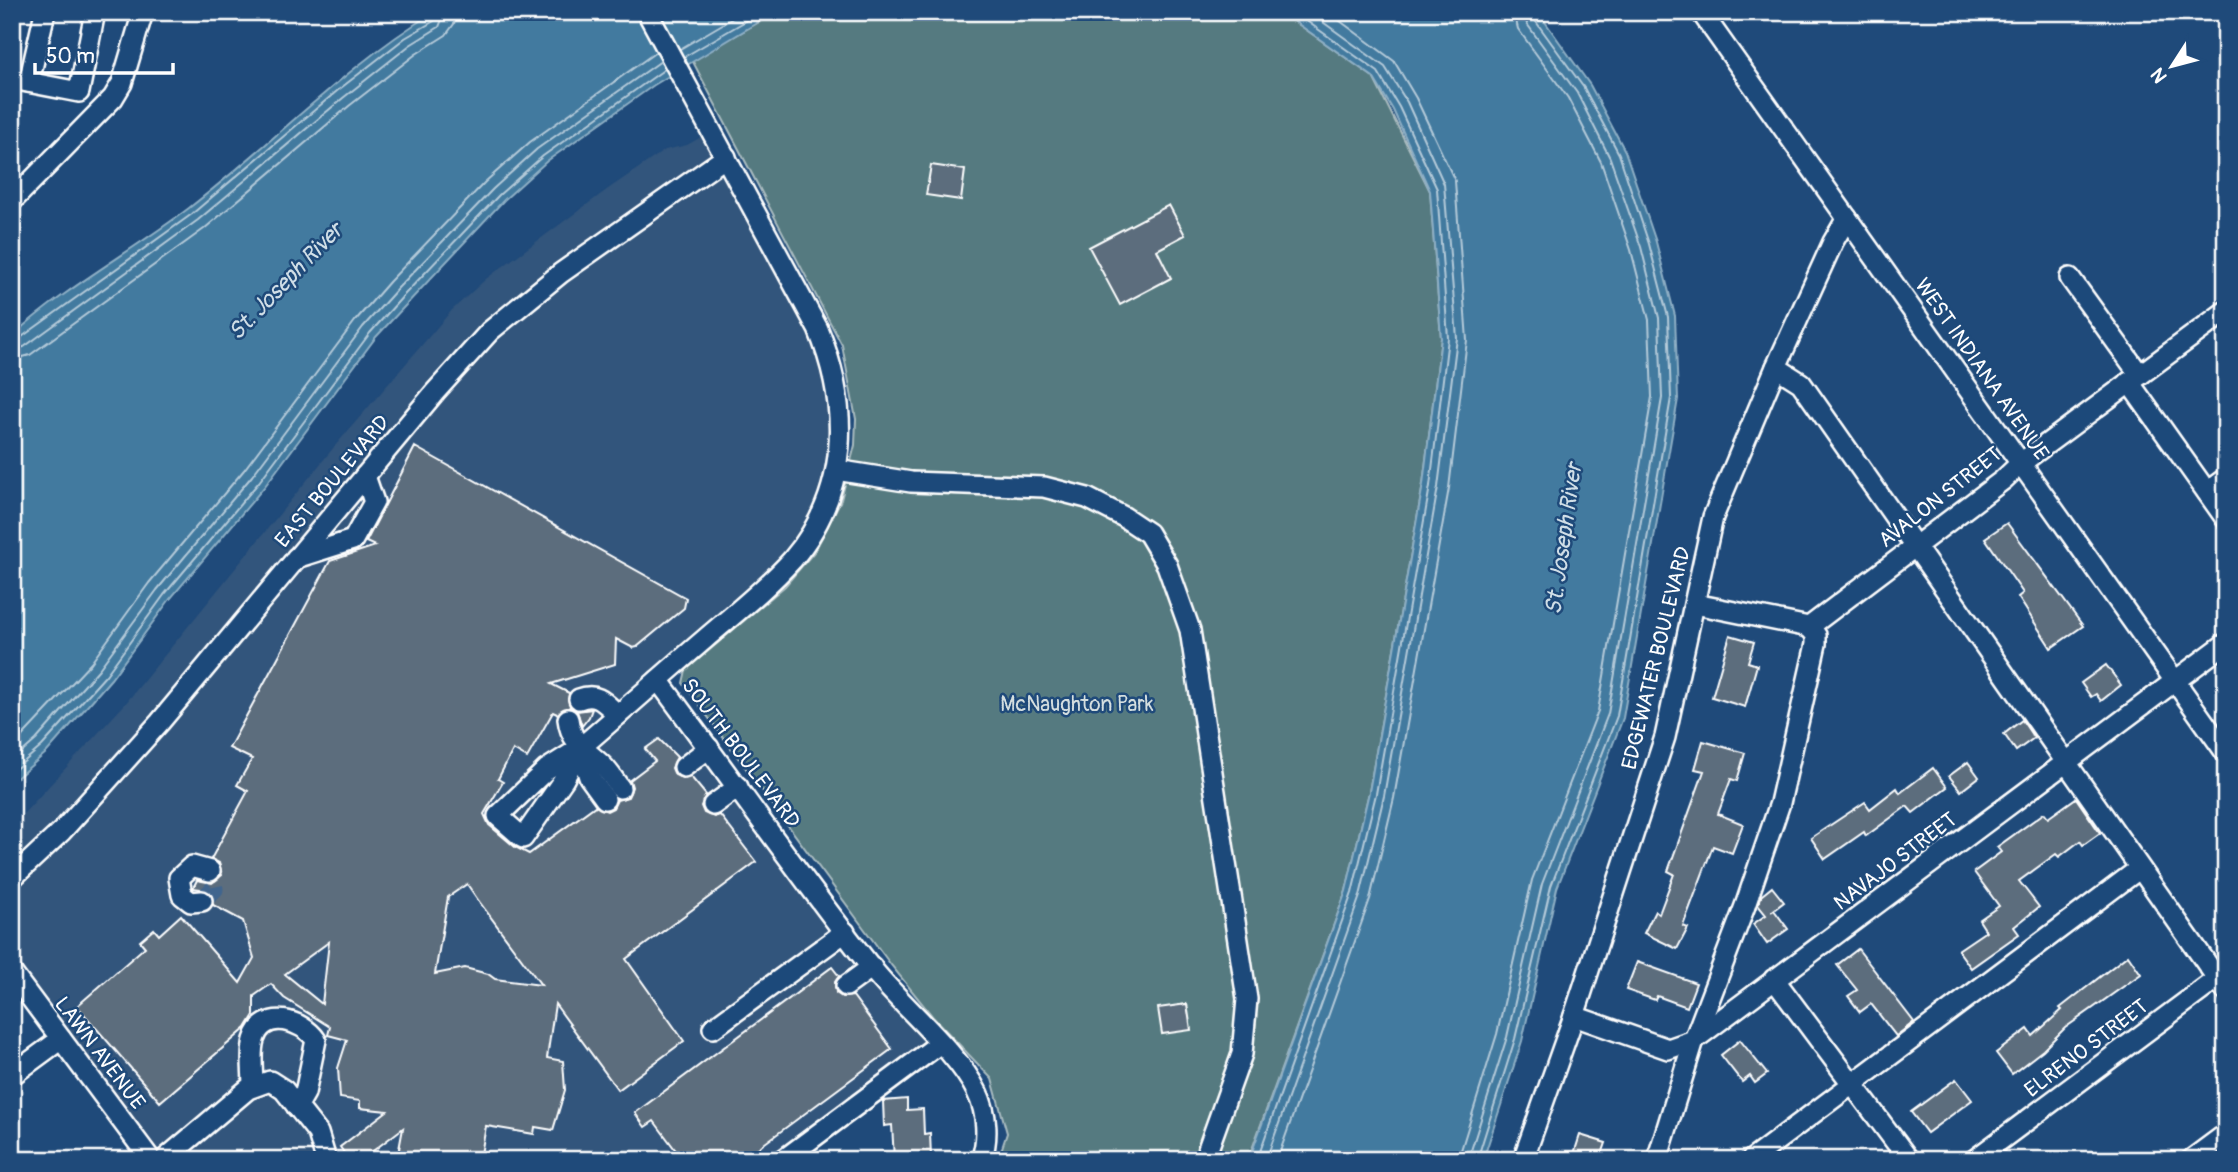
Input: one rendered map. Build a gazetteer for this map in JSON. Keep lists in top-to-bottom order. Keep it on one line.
{"streets":{"street":["WEST INDIANA AVENUE","EAST BOULEVARD","AVALON STREET","EDGEWATER BOULEVARD","SOUTH BOULEVARD","NAVAJO STREET","ELRENO STREET","LAWN AVENUE"]},"crossings":[["WEST INDIANA AVENUE","AVALON STREET"],["WEST INDIANA AVENUE","EDGEWATER BOULEVARD"],["WEST INDIANA AVENUE","NAVAJO STREET"],["EAST BOULEVARD","SOUTH BOULEVARD"],["EDGEWATER BOULEVARD","NAVAJO STREET"]],"water":["St. Joseph River"],"parks":["McNaughton Park"],"scale_bar":"50 m","north":"bottom left"}
